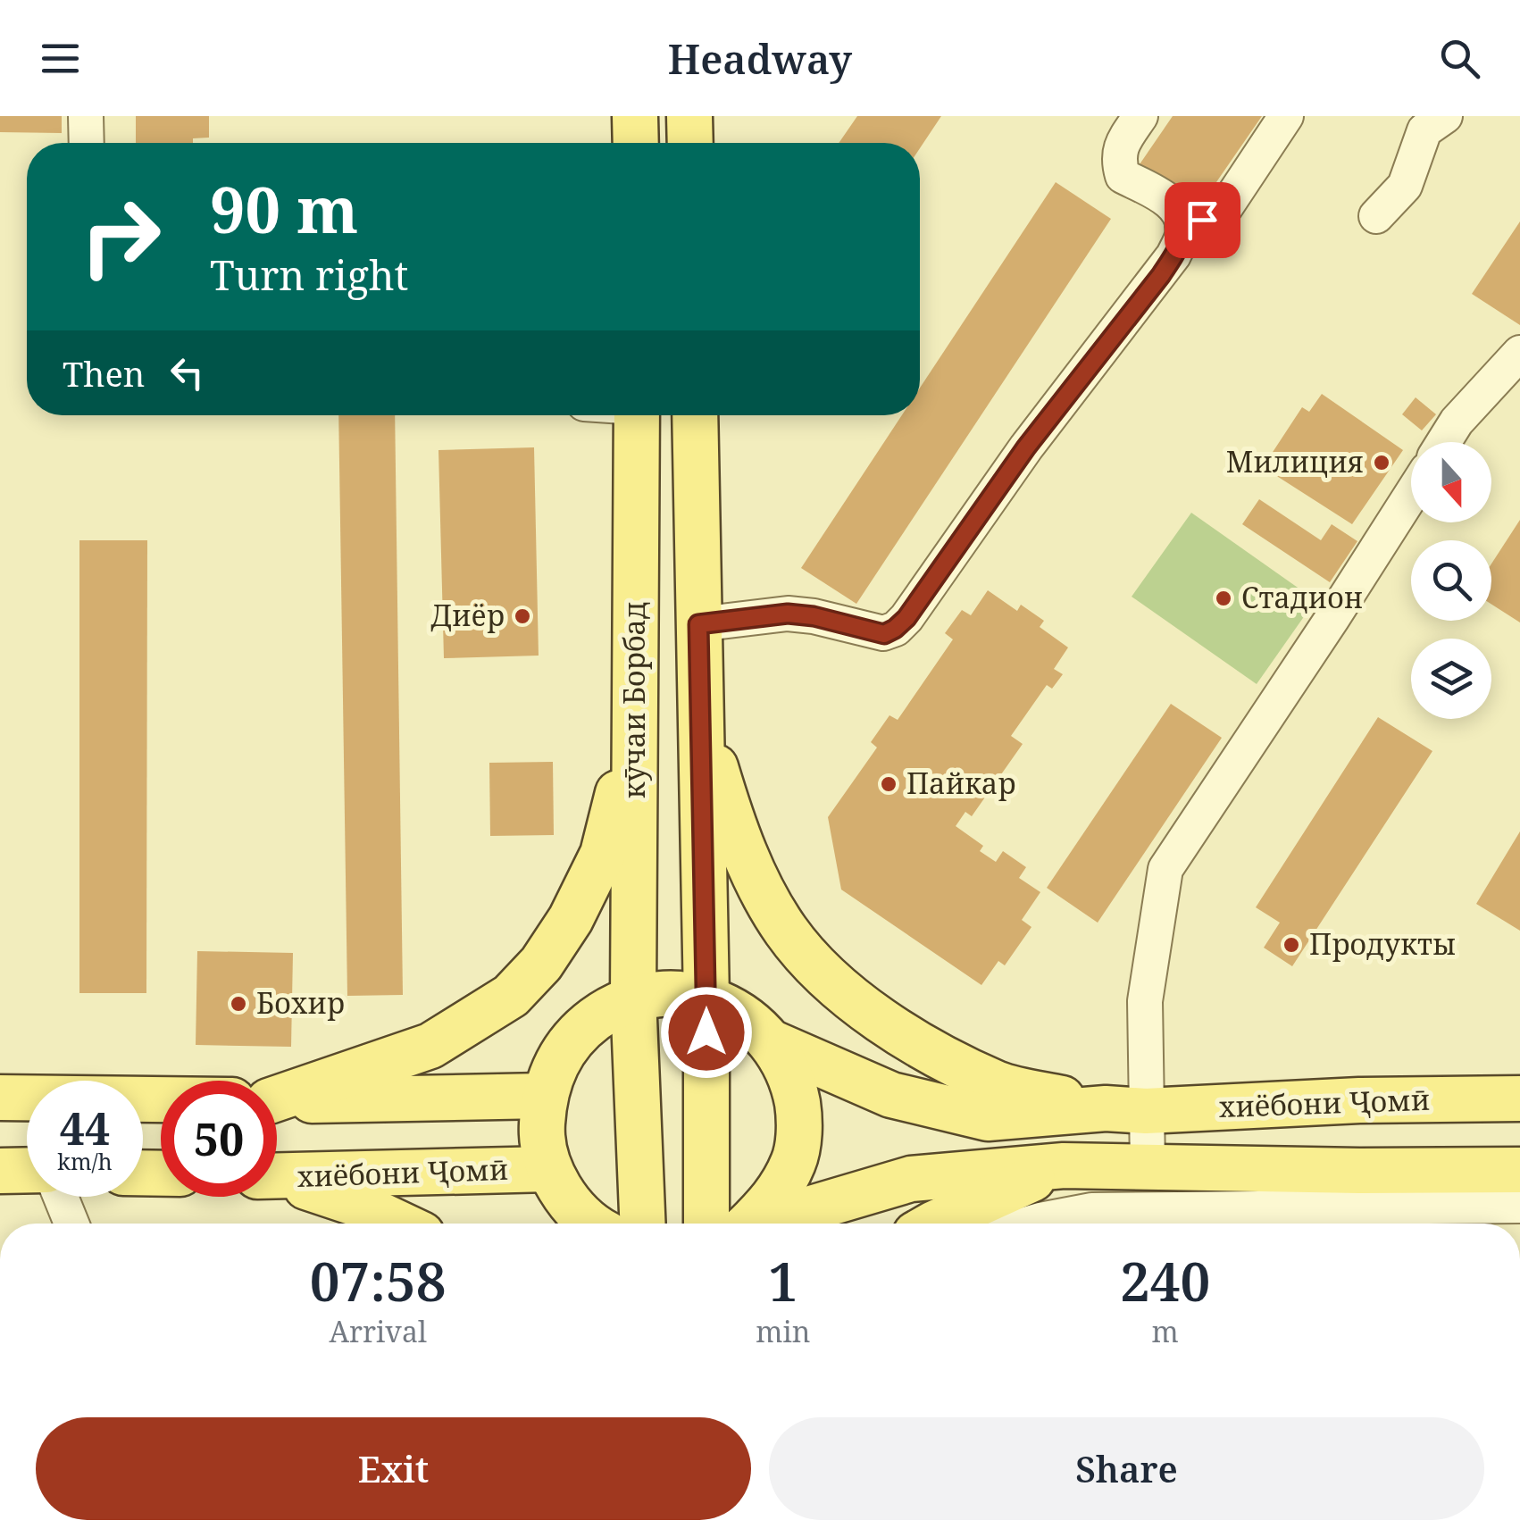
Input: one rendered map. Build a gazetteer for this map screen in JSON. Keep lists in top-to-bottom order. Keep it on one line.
{"streets":{"main road":["кӯчаи Борбад","хиёбони Ҷомӣ"]},"places":["Милиция","Стадион","Диëр","Пайкар","Продукты","Бохир"],"north":"bottom","page":{"header":"Headway","turn":["90 m","Turn right"],"then":"Then","speed":"44 km/h","limit":"50","eta":["07:58","Arrival","1","min","240","m"],"buttons":["Exit","Share"]}}
